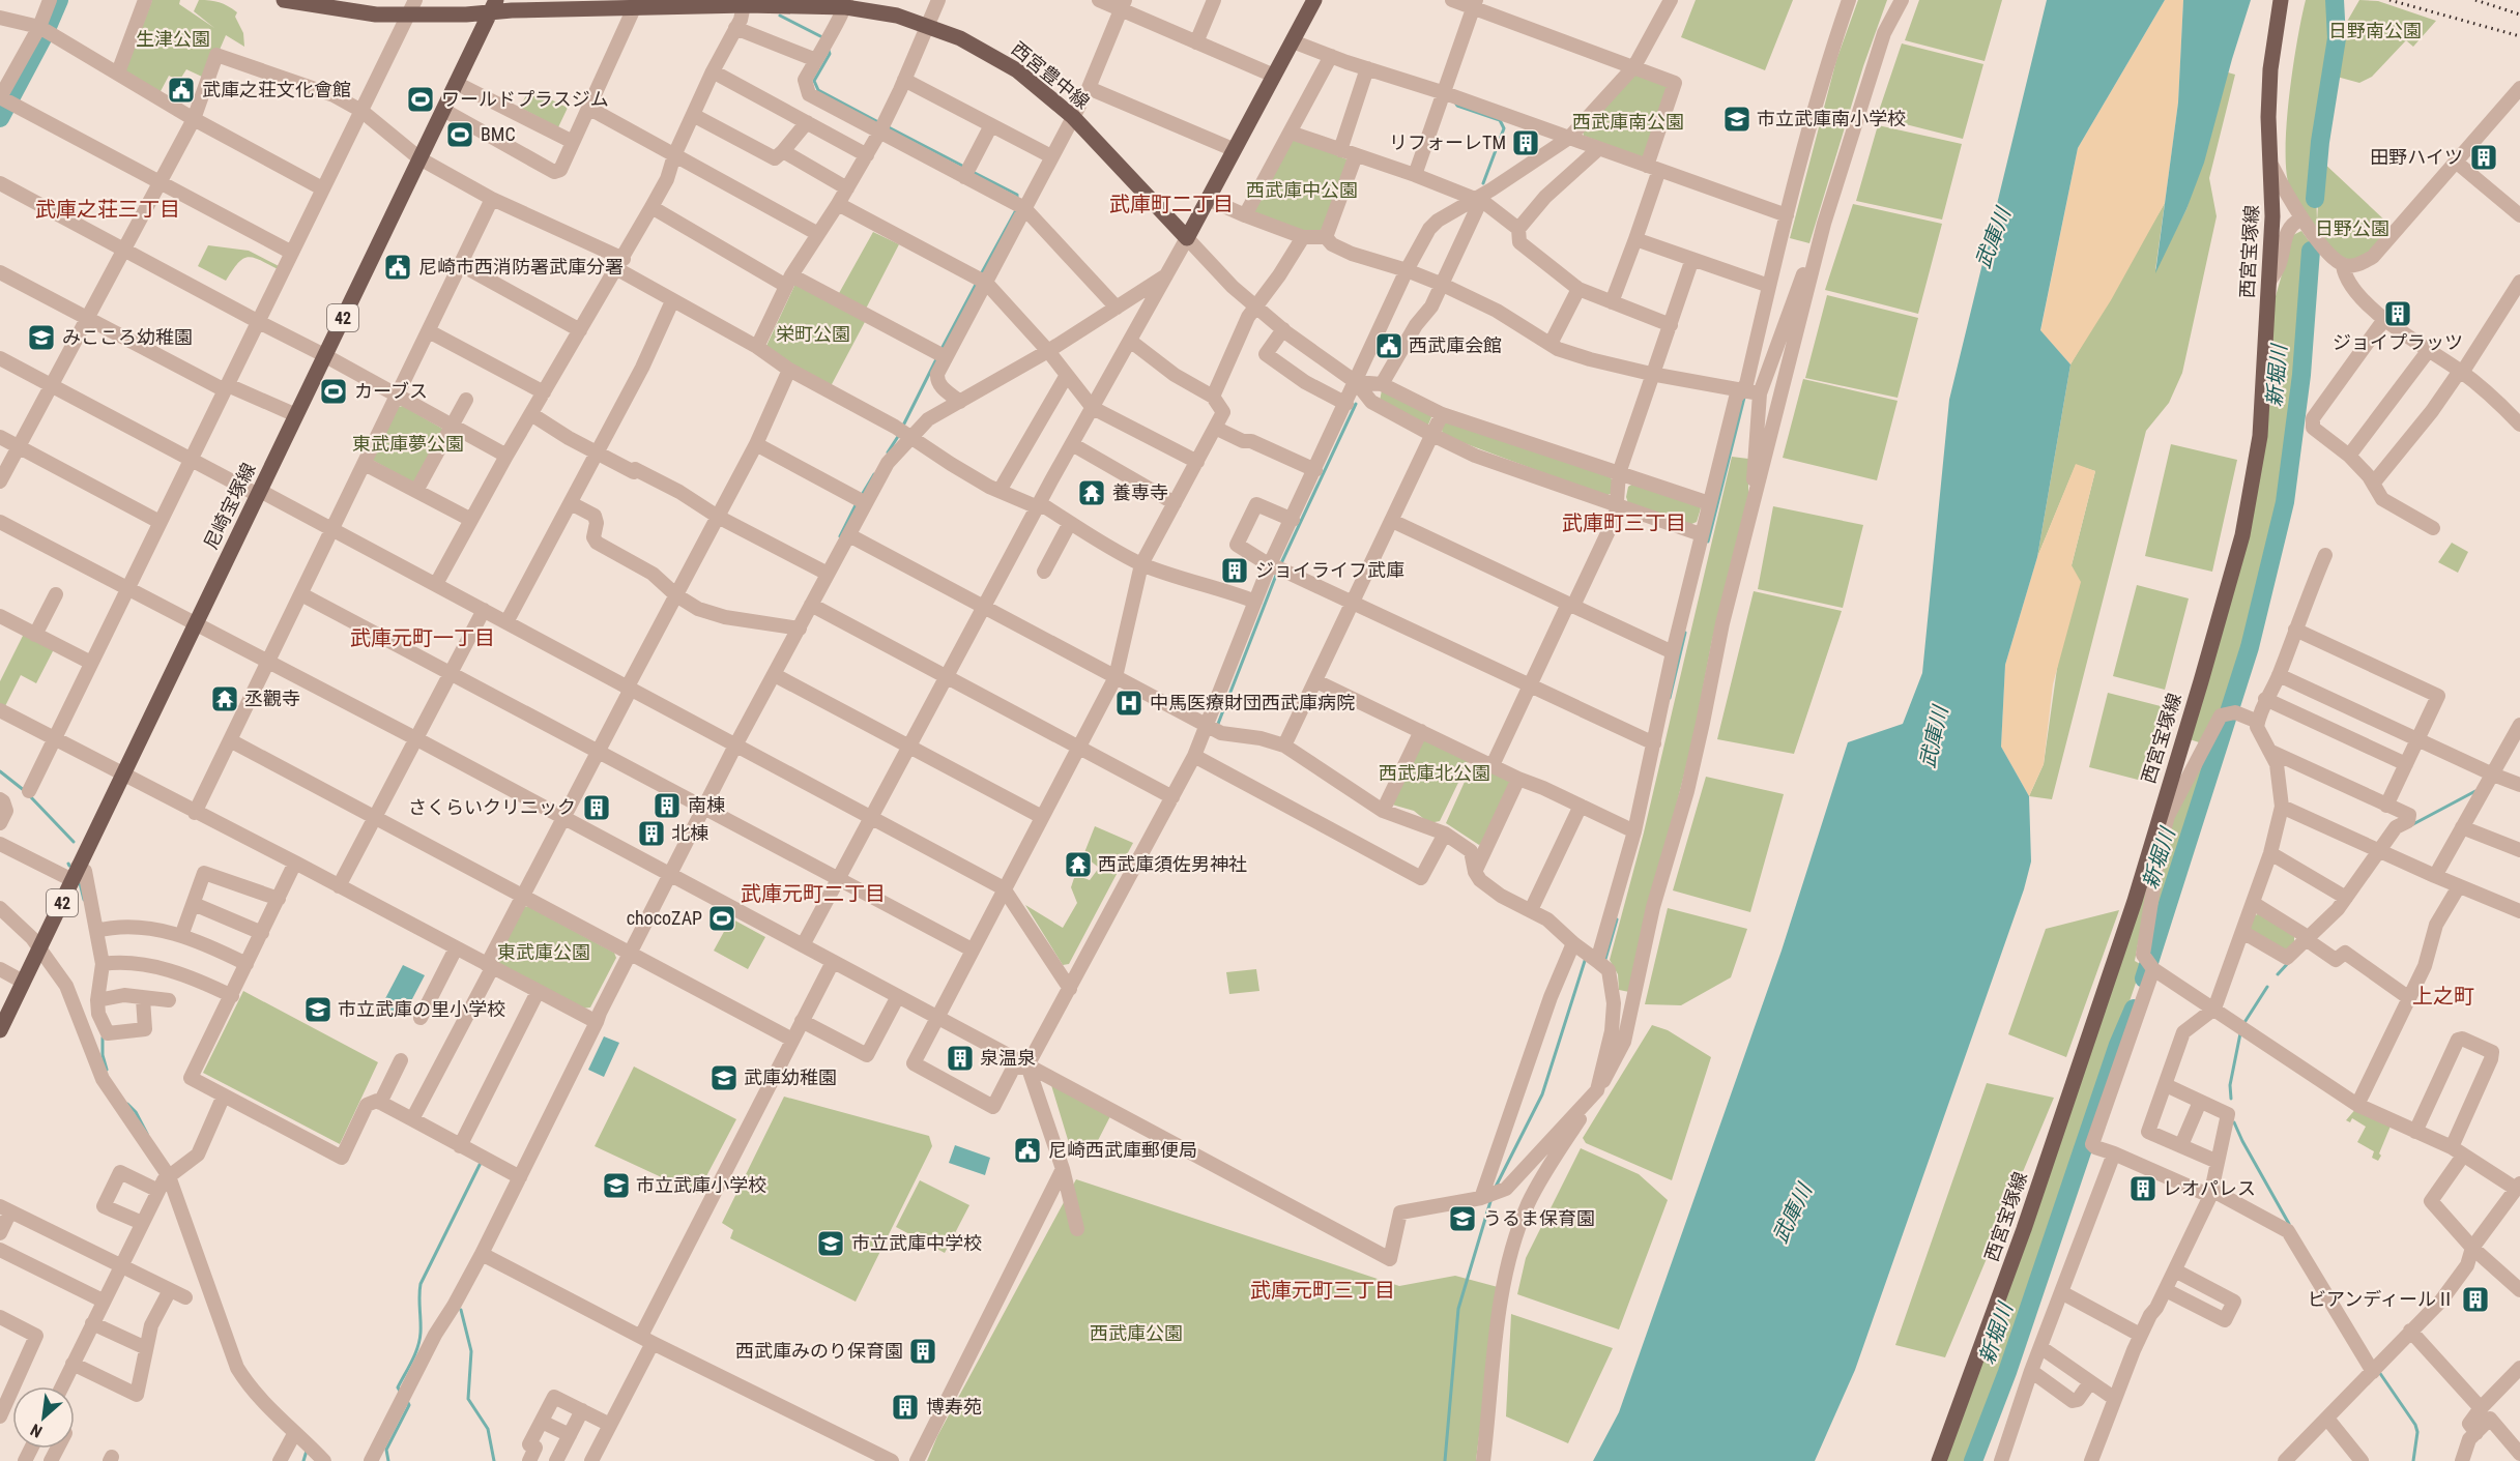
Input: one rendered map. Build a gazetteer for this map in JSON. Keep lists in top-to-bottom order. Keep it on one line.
{"streets":{"main road":["西宮豊中線","西宮宝塚線","42","尼崎宝塚線"]},"crossings":[["西宮豊中線","尼崎宝塚線"]],"districts":["武庫町二丁目","武庫之荘三丁目","武庫町三丁目","武庫元町一丁目","武庫元町二丁目","上之町","武庫元町三丁目"],"water":["武庫川","新堀川"],"parks":["日野南公園","生津公園","西武庫南公園","西武庫中公園","日野公園","栄町公園","東武庫夢公園","西武庫北公園","東武庫公園","西武庫公園"],"places":{"public building":["武庫之荘文化會館","尼崎市西消防署武庫分署","西武庫会館","尼崎西武庫郵便局"],"sports":["ワールドプラスジム","BMC","カーブス","chocoZAP"],"school or university":["市立武庫南小学校","みこころ幼稚園","市立武庫の里小学校","武庫幼稚園","市立武庫小学校","うるま保育園","市立武庫中学校"],"building":["リフォーレTM","田野ハイツ","ジョイプラッツ","ジョイライフ武庫","南棟","さくらいクリニック","北棟","泉温泉","レオパレス","ビアンディールⅡ","西武庫みのり保育園","博寿苑"],"temple":["養専寺","丞觀寺","西武庫須佐男神社"],"hospital":["中馬医療財団西武庫病院"]},"north":"bottom left"}
